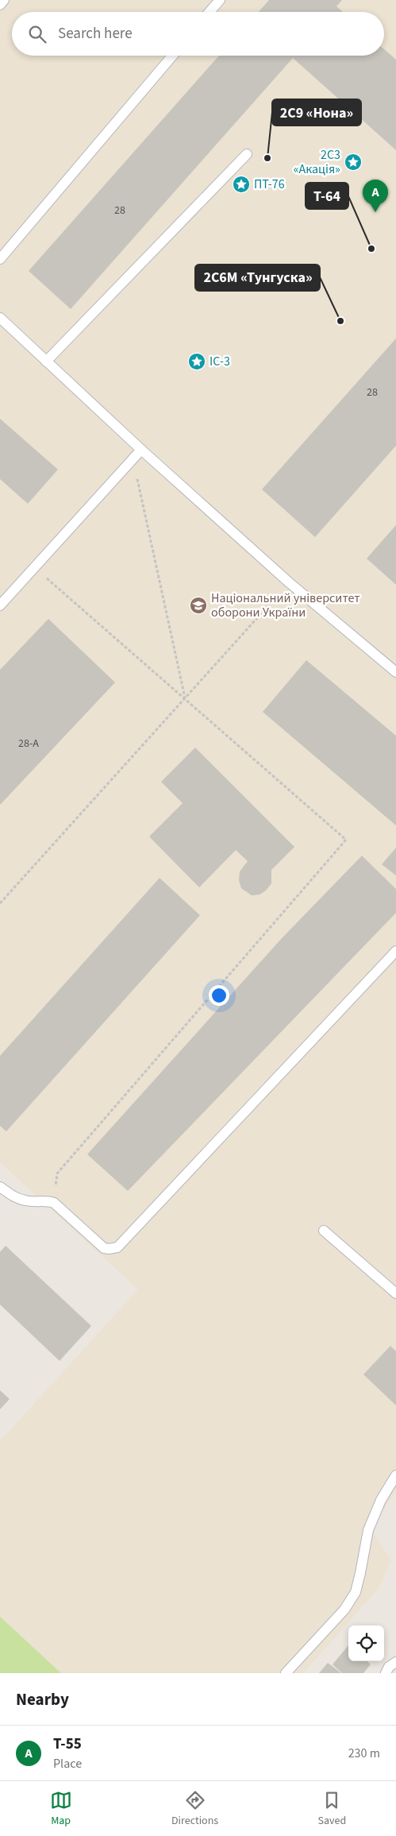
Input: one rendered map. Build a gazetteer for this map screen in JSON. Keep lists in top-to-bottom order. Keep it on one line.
{"places":{"other":["2С9 «Нона»","Т-64","2С6М «Тунгуска»"],"place":["2С3 «Акація»","ПТ-76","ІС-3"],"school or university":["Національний університет оборони України"]},"house_numbers":["28","28","28-А"],"page":{"search":"Search here","pins":"A","heading":"Nearby","list":[{"mark":"A","name":"Т-55","note":"Place","value":"230 m"}],"nav":["Map","Directions","Saved"]}}
